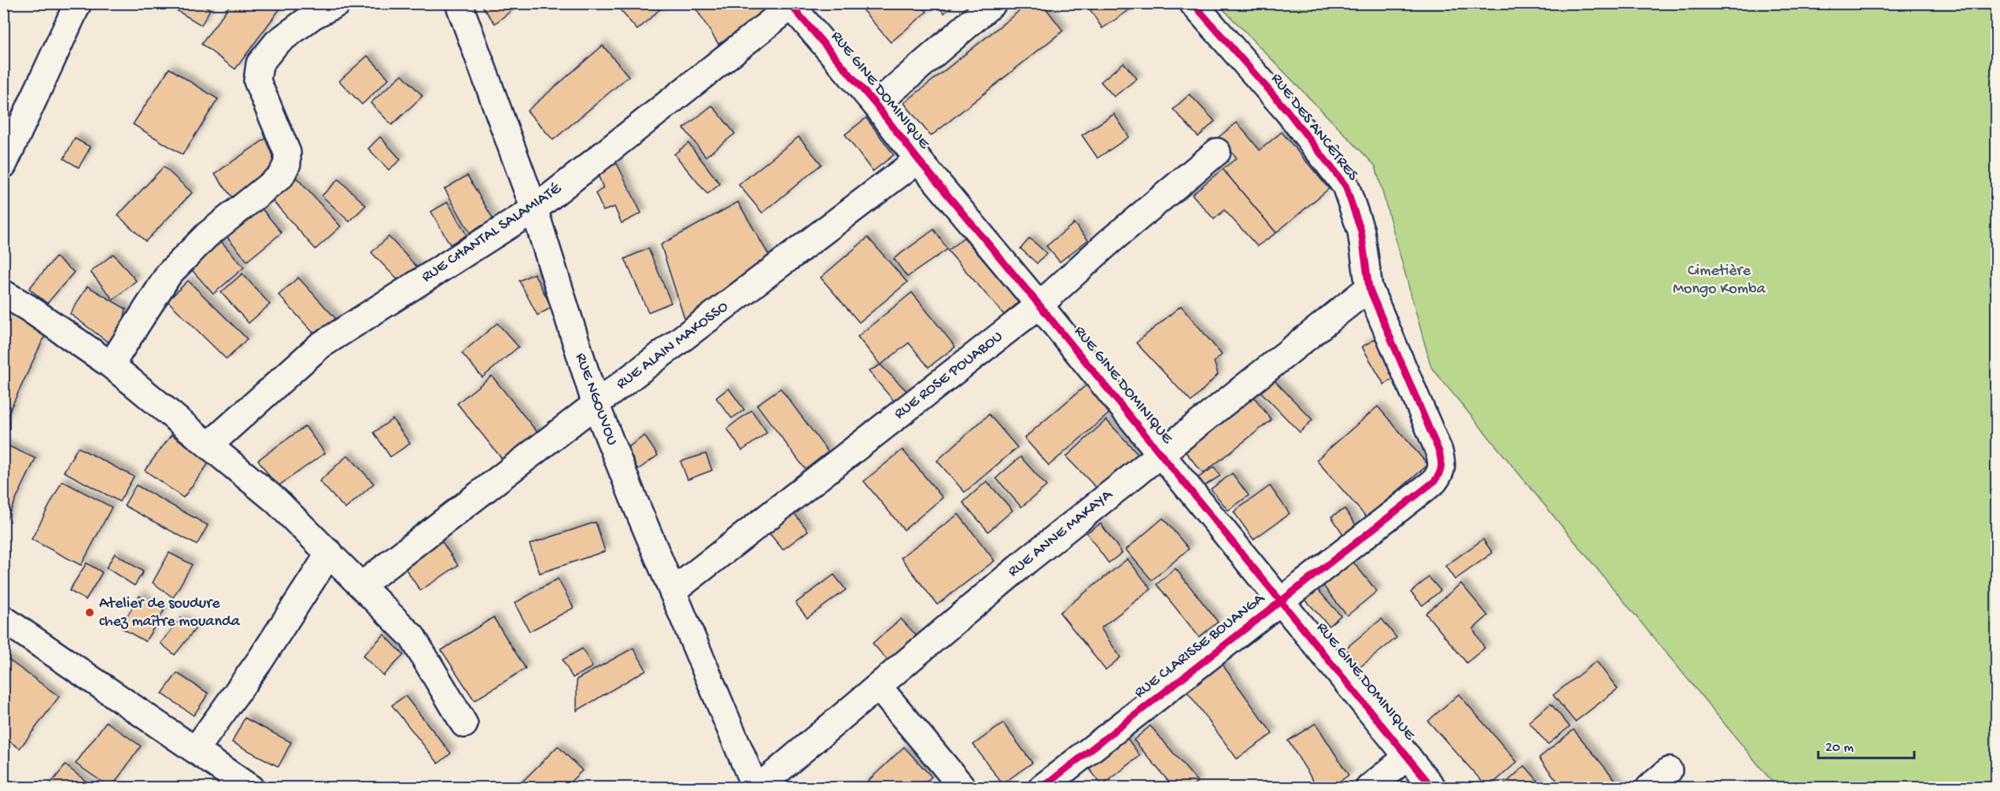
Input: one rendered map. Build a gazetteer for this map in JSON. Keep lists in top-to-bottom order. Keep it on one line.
{"streets":{"main road":["RUE GINE DOMINIQUE","RUE DES ANCÊTRES","RUE CHANTAL SALAMIATÉ","RUE ALAIN MAKOSSO","RUE ROSE POUABOU","RUE NGOUVOU","RUE ANNE MAKAYA","RUE CLARISSE BOUANGA"]},"crossings":[["RUE GINE DOMINIQUE","RUE CHANTAL SALAMIATÉ"],["RUE GINE DOMINIQUE","RUE ALAIN MAKOSSO"],["RUE GINE DOMINIQUE","RUE ROSE POUABOU"],["RUE GINE DOMINIQUE","RUE ANNE MAKAYA"],["RUE GINE DOMINIQUE","RUE CLARISSE BOUANGA"],["RUE DES ANCÊTRES","RUE ANNE MAKAYA"],["RUE DES ANCÊTRES","RUE CLARISSE BOUANGA"],["RUE CHANTAL SALAMIATÉ","RUE NGOUVOU"],["RUE ALAIN MAKOSSO","RUE NGOUVOU"],["RUE ROSE POUABOU","RUE NGOUVOU"],["RUE NGOUVOU","RUE ANNE MAKAYA"]],"parks":["Cimetière Mongo Komba"],"places":["Atelier de soudure chez maître mouanda"],"scale_bar":"20 m"}
